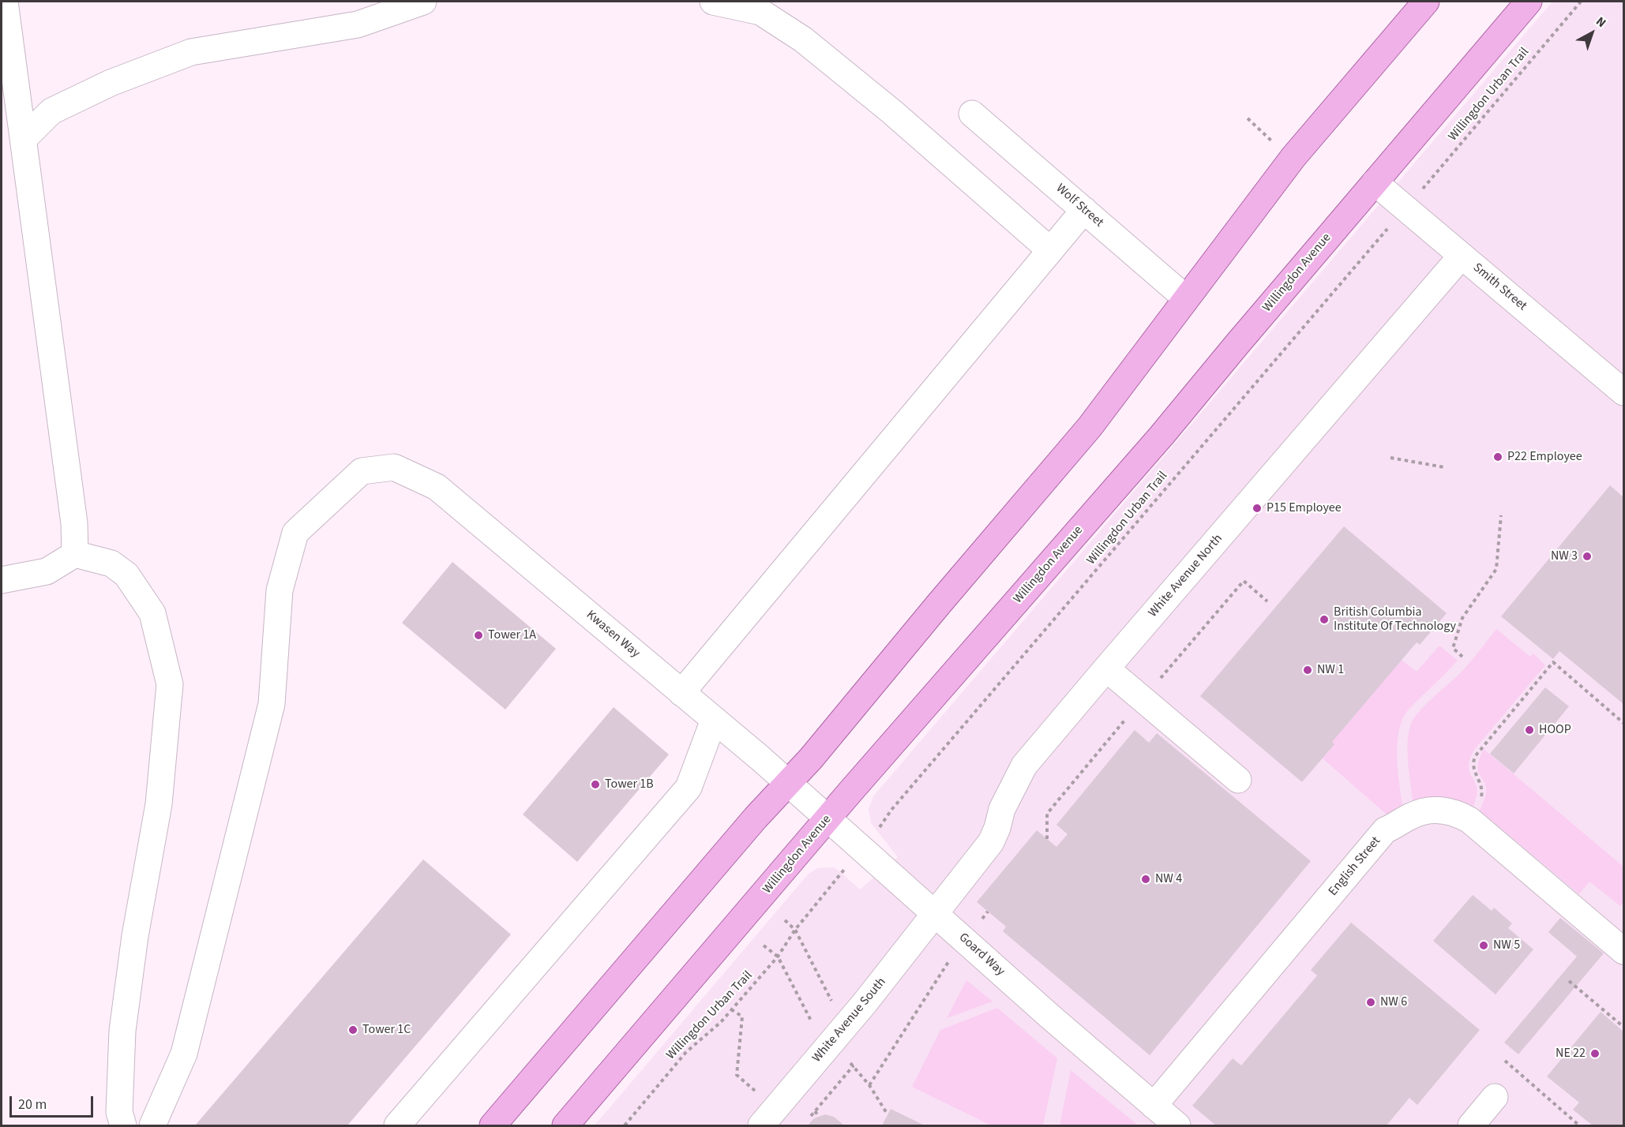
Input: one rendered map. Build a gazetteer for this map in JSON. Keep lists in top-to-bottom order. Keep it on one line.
{"streets":{"main road":["Willingdon Avenue"],"street":["Wolf Street","Smith Street","White Avenue North","Kwasen Way","English Street","Goard Way","White Avenue South"],"path":["Willingdon Urban Trail"]},"crossings":[["Willingdon Avenue","Smith Street"],["Willingdon Avenue","Goard Way"],["Smith Street","White Avenue North"],["White Avenue North","Goard Way"],["White Avenue North","White Avenue South"],["Kwasen Way","Goard Way"],["English Street","Goard Way"],["Goard Way","White Avenue South"]],"places":["P22 Employee","P15 Employee","NW 3","British Columbia Institute Of Technology","Tower 1A","NW 1","HOOP","Tower 1B","NW 4","NW 5","NW 6","Tower 1C","NE 22"],"scale_bar":"20 m","north":"top right"}
